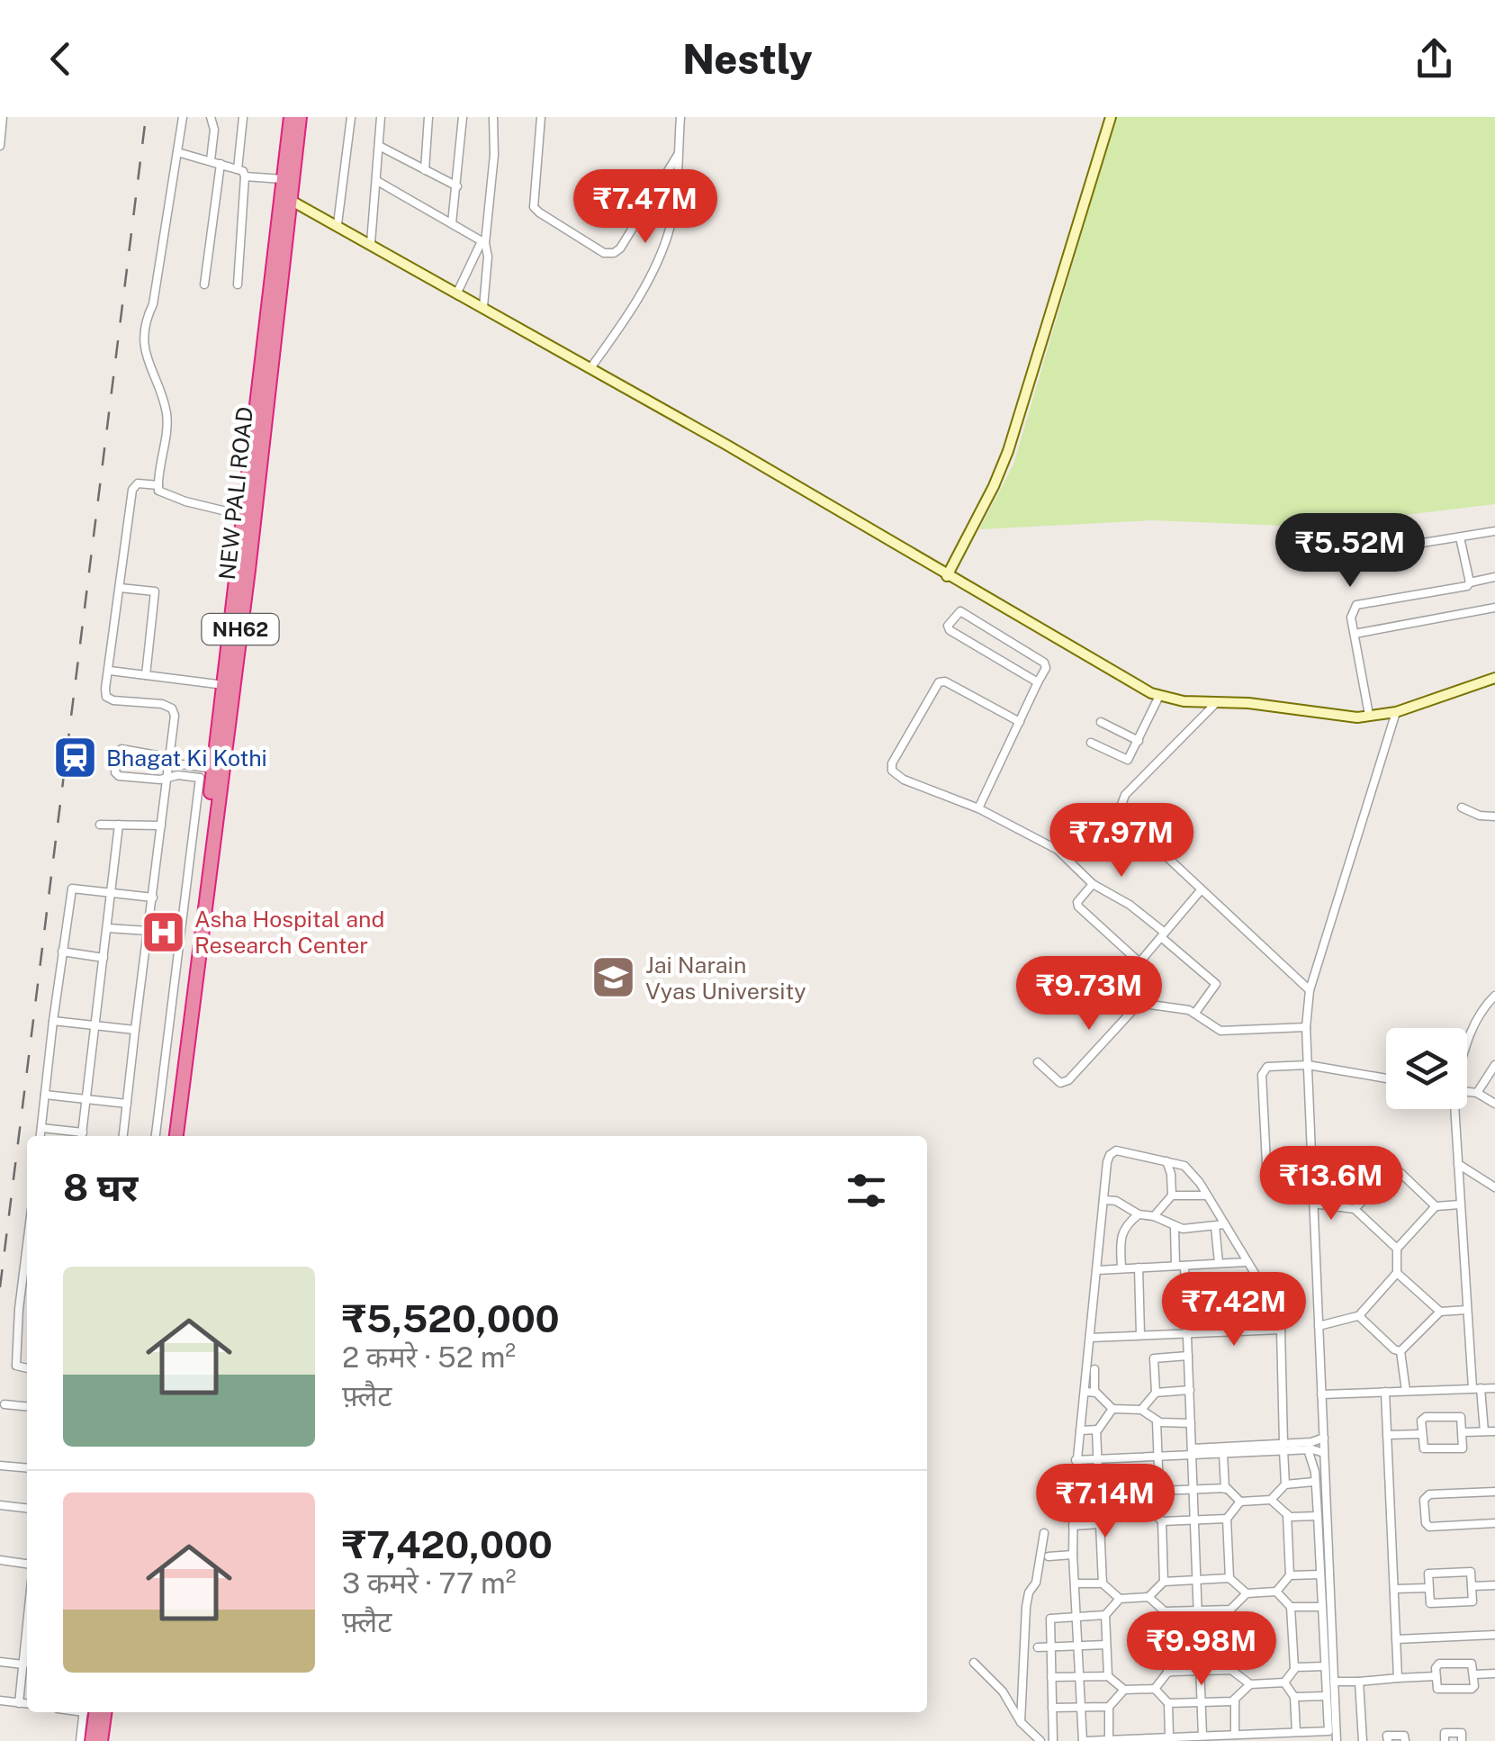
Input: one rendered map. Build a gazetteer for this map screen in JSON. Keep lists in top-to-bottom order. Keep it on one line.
{"streets":{"highway":["NEW PALI ROAD","NH62"]},"places":{"station":["Bhagat Ki Kothi"],"hospital":["Asha Hospital and Research Center"],"school or university":["Jai Narain Vyas University"]},"page":{"header":"Nestly","price":["₹7.47M","₹5.52M","₹7.97M","₹9.73M","₹13.6M","₹7.42M","₹7.14M","₹9.98M"],"heading":"8 घर","list":[{"name":"₹5,520,000","note":"2 कमरे · 52 m² · फ़्लैट"},{"name":"₹7,420,000","note":"3 कमरे · 77 m² · फ़्लैट"}]}}
